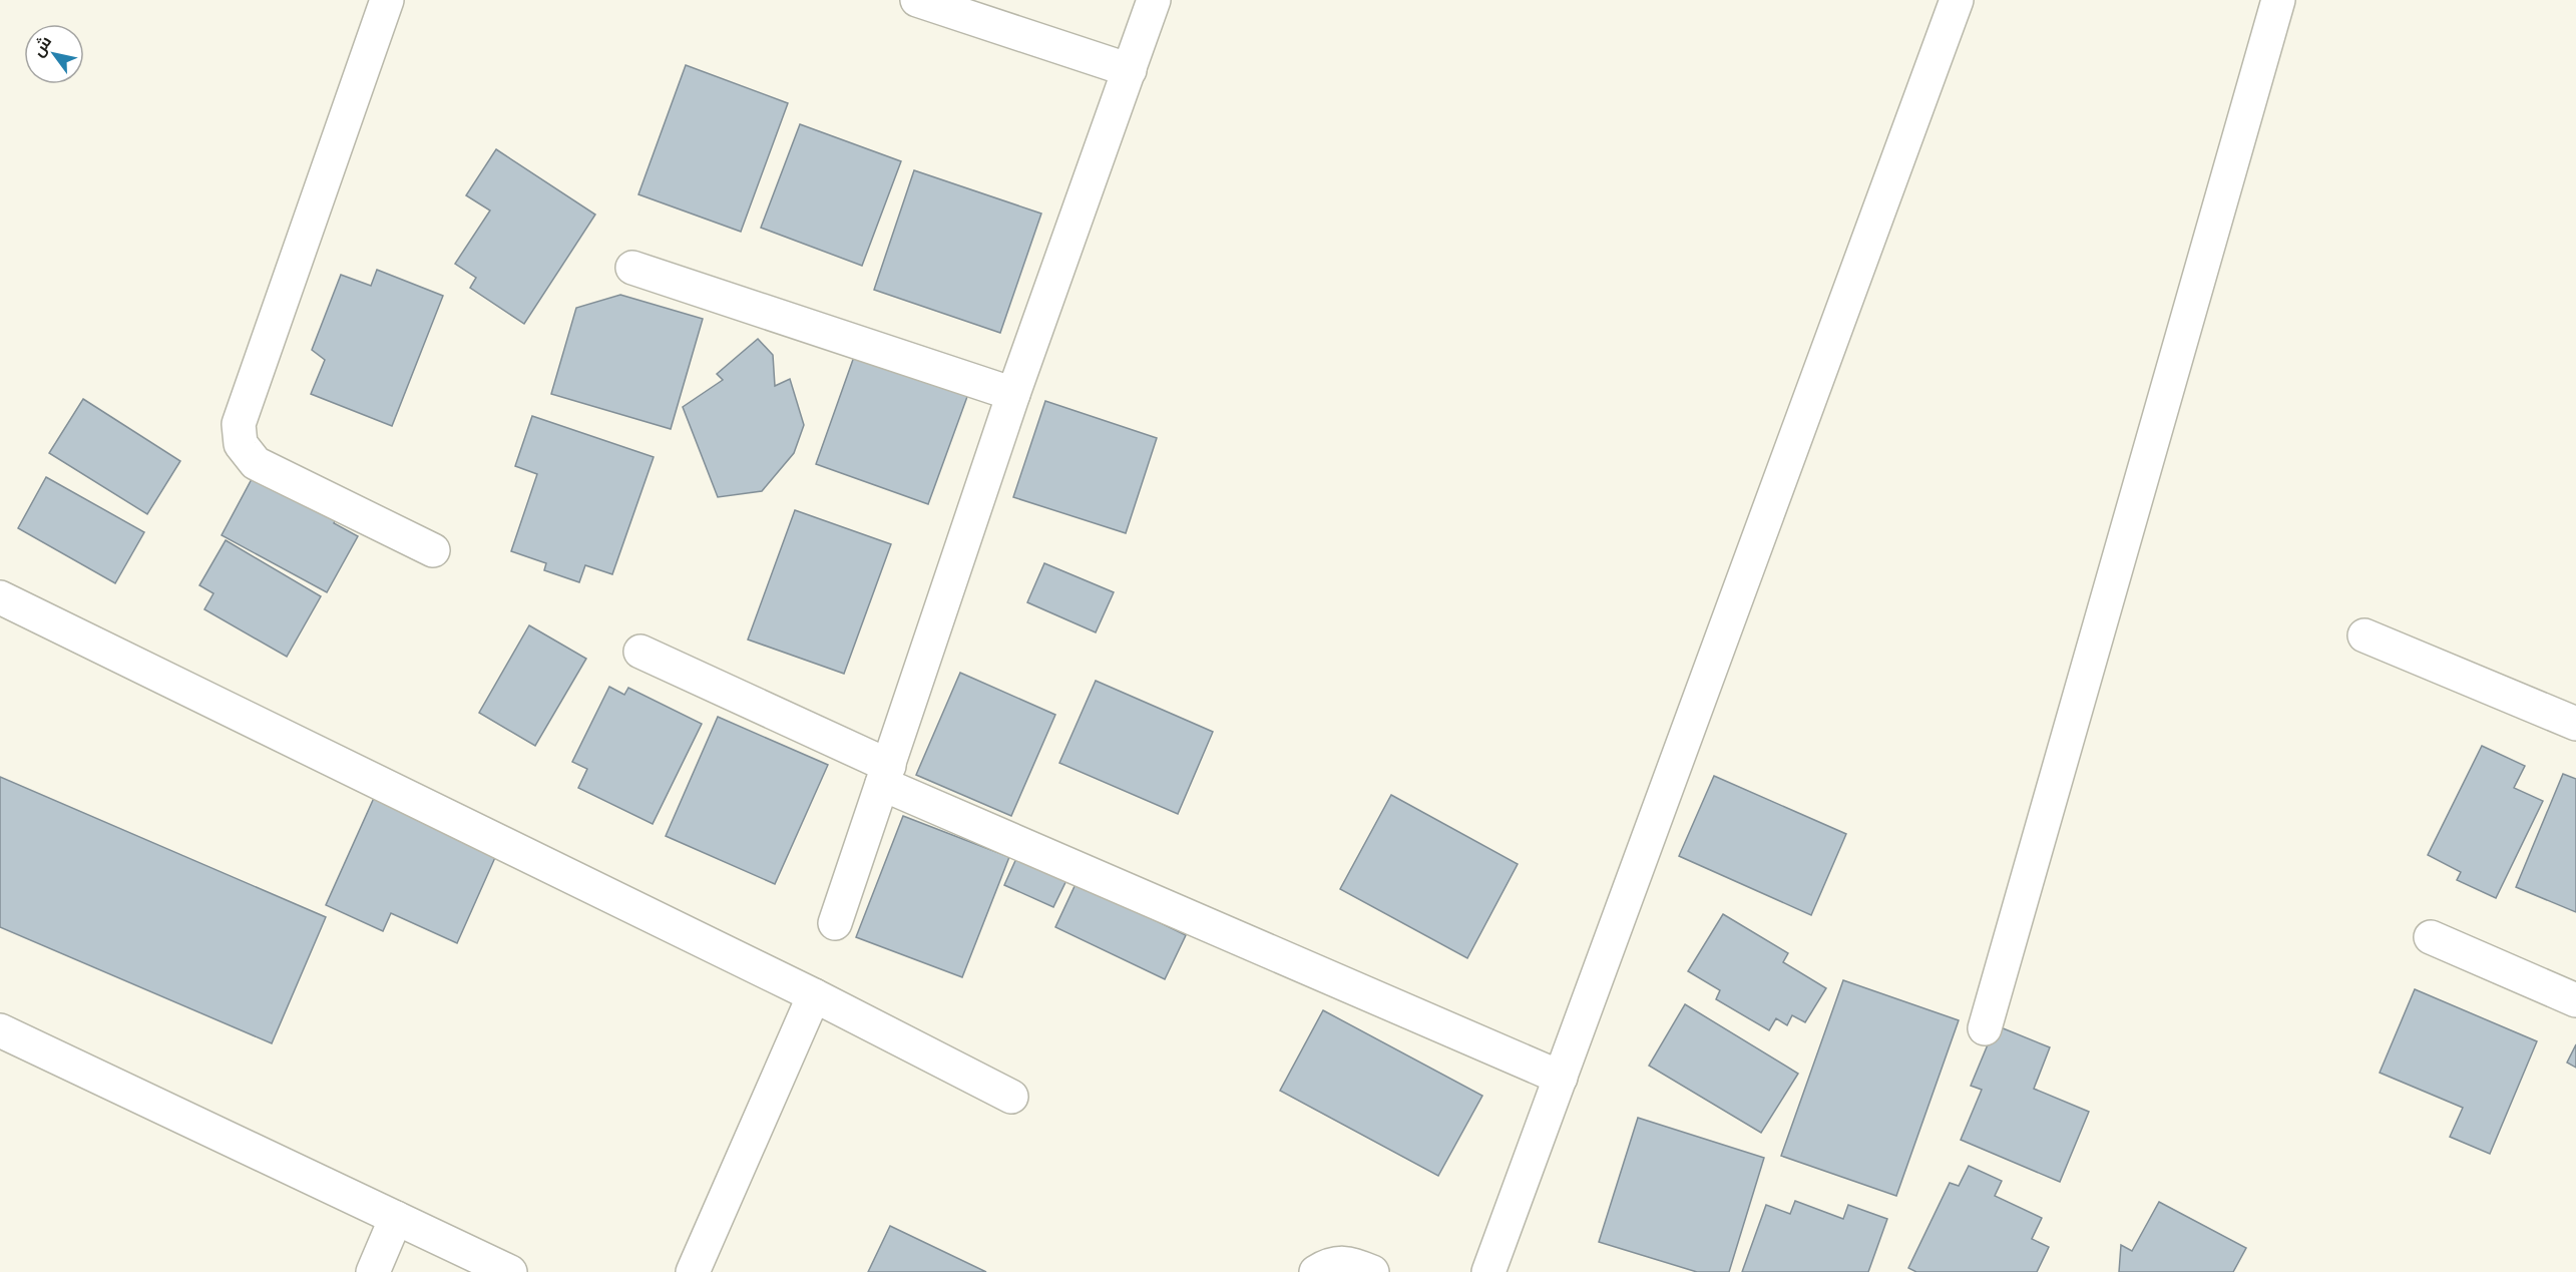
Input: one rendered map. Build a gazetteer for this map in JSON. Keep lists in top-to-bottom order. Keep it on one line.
{"north":"top left"}
